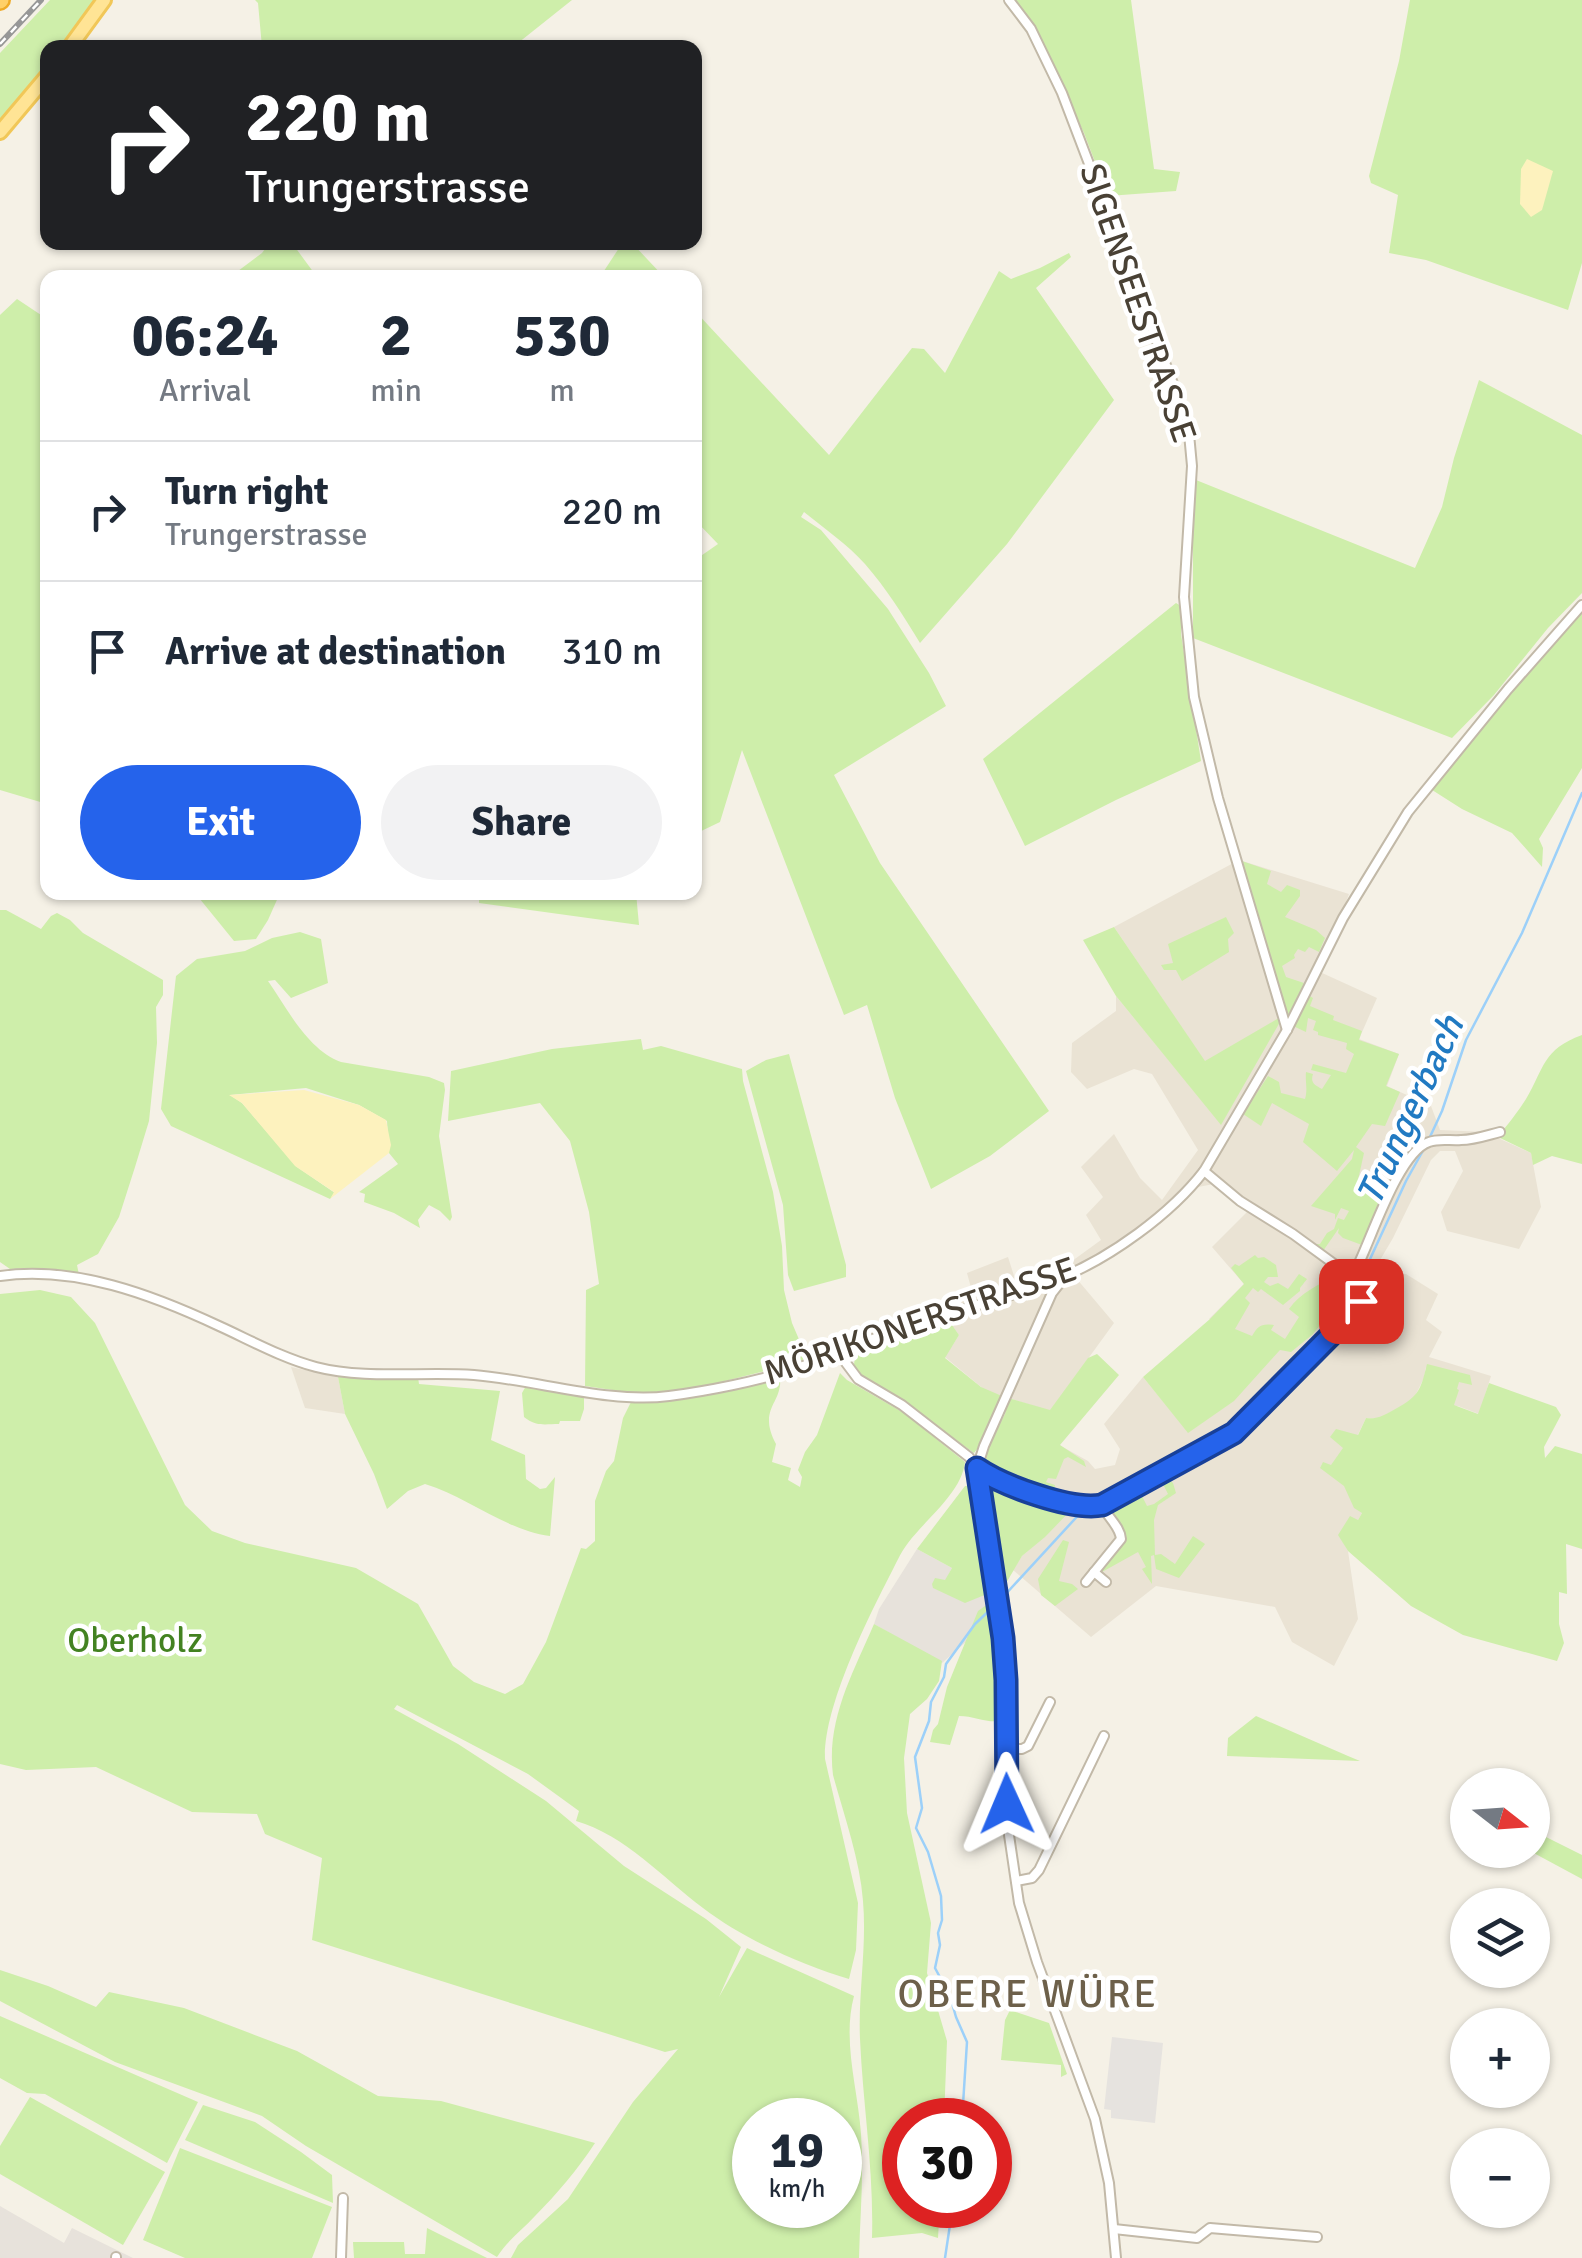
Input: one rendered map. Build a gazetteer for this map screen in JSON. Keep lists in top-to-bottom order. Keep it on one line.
{"streets":{"street":["SIGENSEESTRASSE","MÖRIKONERSTRASSE"]},"crossings":[["SIGENSEESTRASSE","MÖRIKONERSTRASSE"]],"districts":["OBERE WÜRE"],"water":["Trungerbach"],"parks":["Oberholz"],"north":"right","page":{"turn":["220 m","Trungerstrasse"],"eta":["06:24","Arrival","2","min","530","m"],"list":[{"name":"Turn right","note":"Trungerstrasse","value":"220 m"},{"name":"Arrive at destination","value":"310 m"}],"buttons":["Exit","Share"],"map_buttons":["+","−"],"speed":"19 km/h","limit":"30"}}
